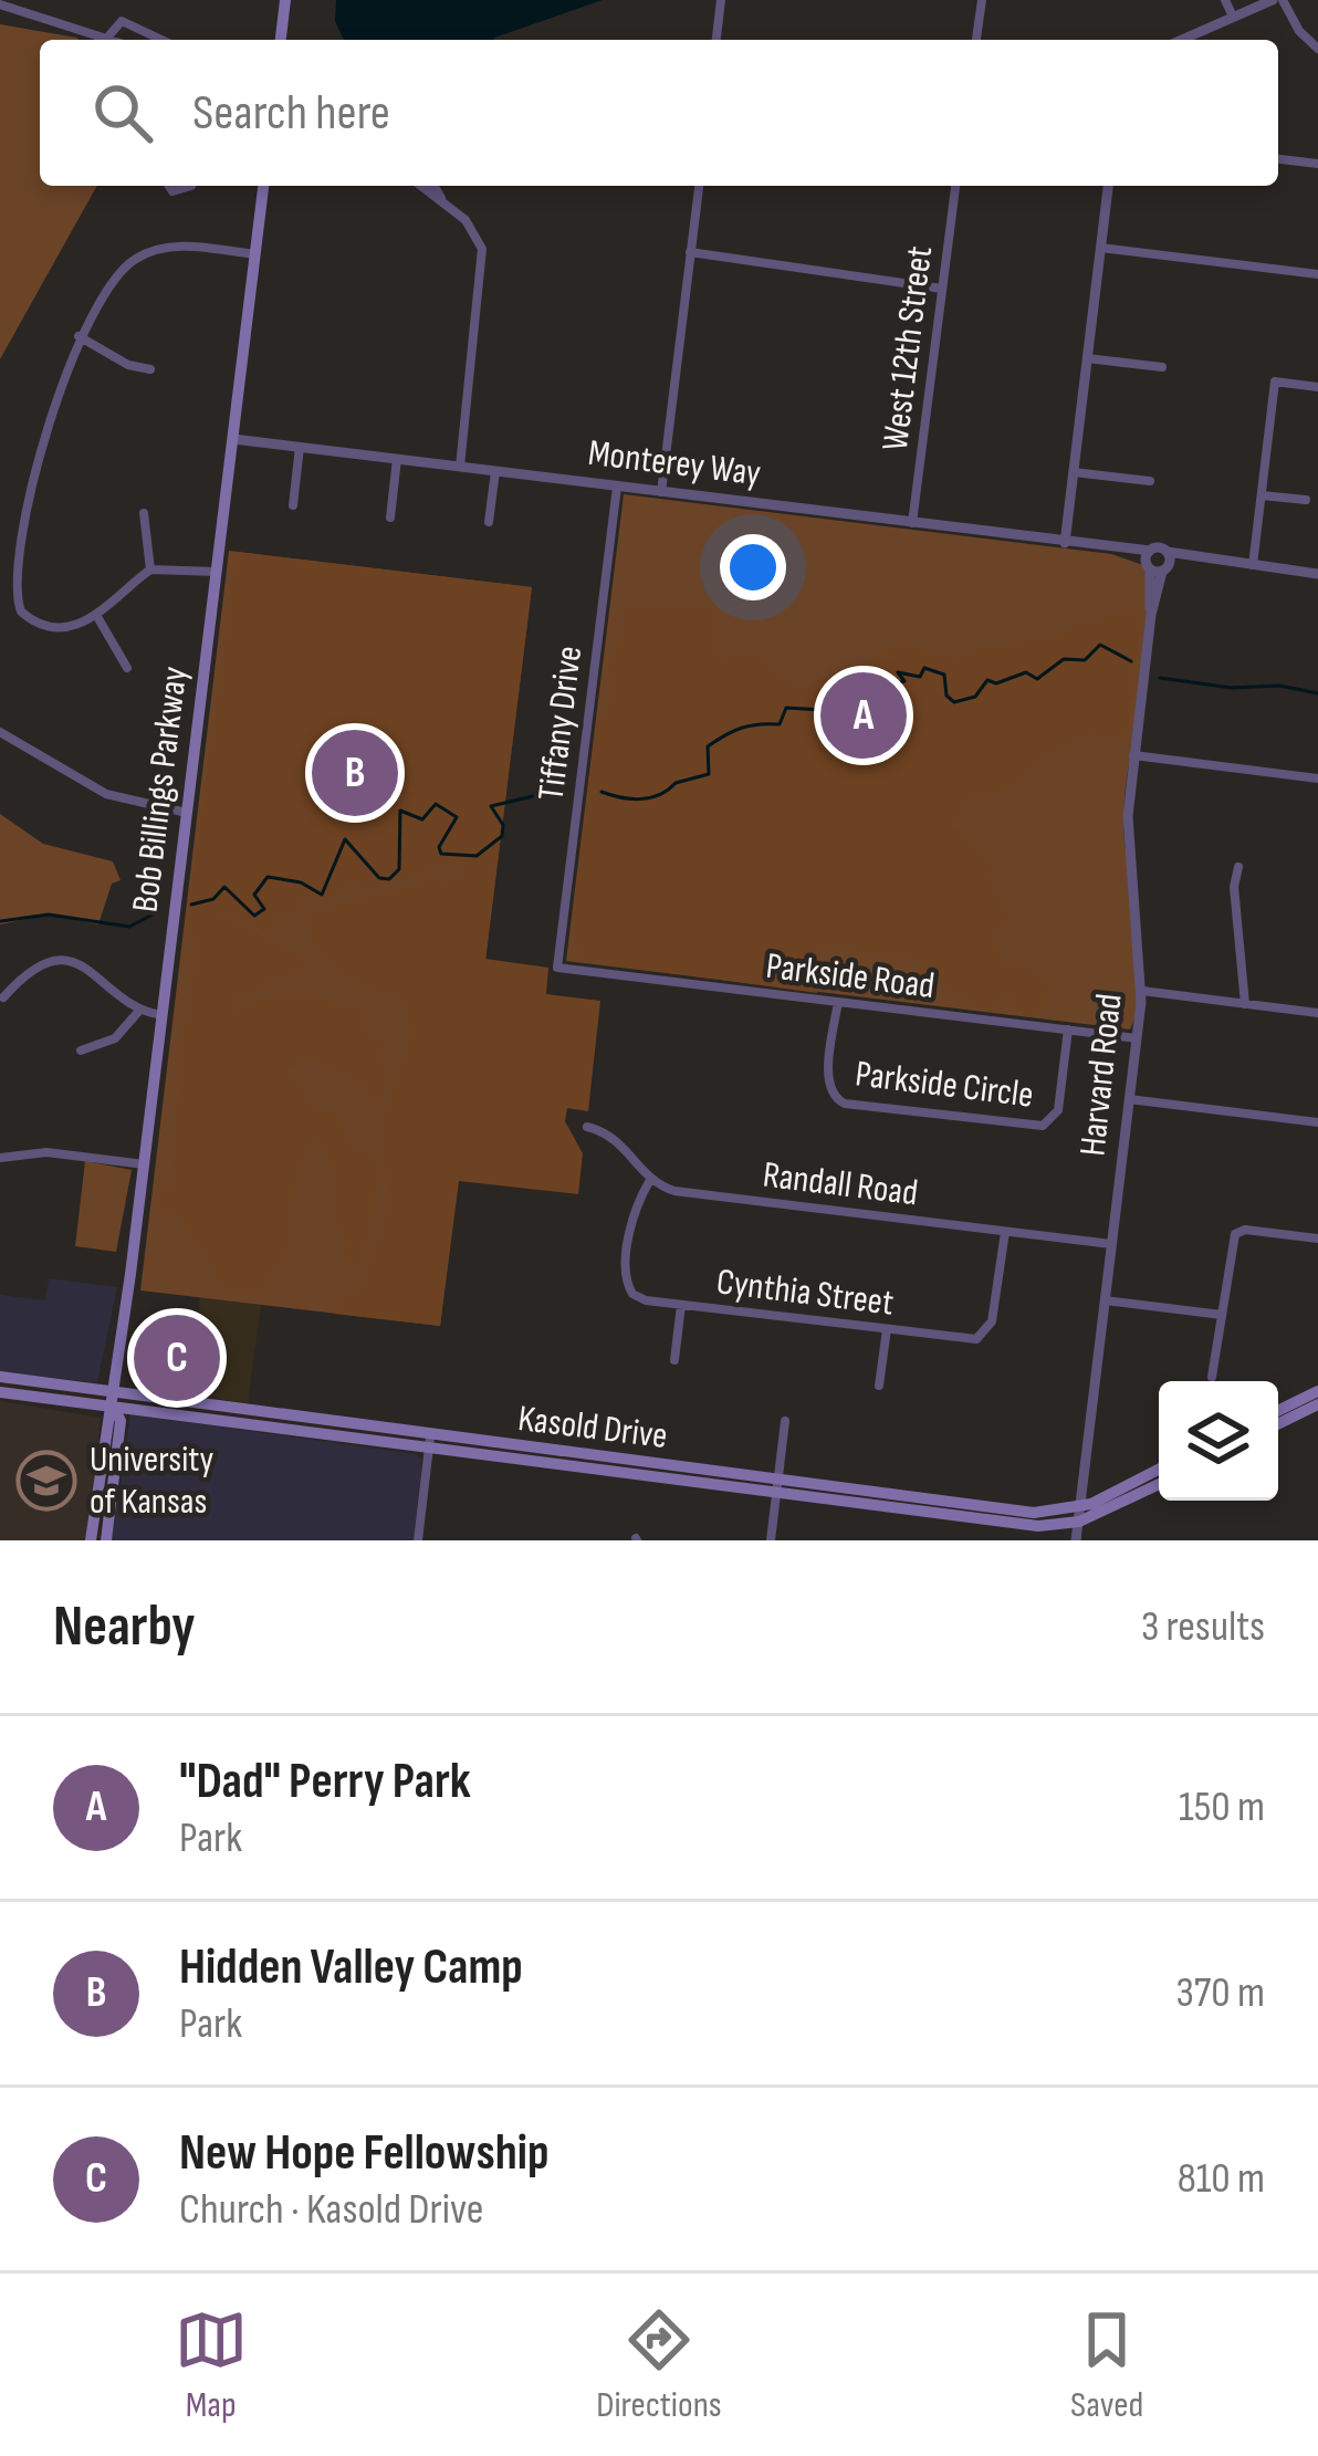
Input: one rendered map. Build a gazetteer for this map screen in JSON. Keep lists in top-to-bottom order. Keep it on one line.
{"streets":{"main road":["Bob Billings Parkway","Kasold Drive"],"street":["West 12th Street","Monterey Way","Tiffany Drive","Parkside Road","Harvard Road","Parkside Circle","Randall Road","Cynthia Street"]},"crossings":[["West 12th Street","Monterey Way"],["Monterey Way","Tiffany Drive"],["Monterey Way","Bob Billings Parkway"],["Monterey Way","Harvard Road"],["Tiffany Drive","Parkside Road"],["Bob Billings Parkway","Kasold Drive"],["Parkside Road","Harvard Road"],["Parkside Road","Parkside Circle"],["Harvard Road","Randall Road"],["Harvard Road","Kasold Drive"],["Randall Road","Cynthia Street"]],"places":{"school or university":["University of Kansas"]},"page":{"search":"Search here","pins":["A","B","C"],"heading":["Nearby","3 results"],"list":[{"mark":"A","name":"\"Dad\" Perry Park","note":"Park","value":"150 m"},{"mark":"B","name":"Hidden Valley Camp","note":"Park","value":"370 m"},{"mark":"C","name":"New Hope Fellowship","note":"Church · Kasold Drive","value":"810 m"}],"nav":["Map","Directions","Saved"]}}
